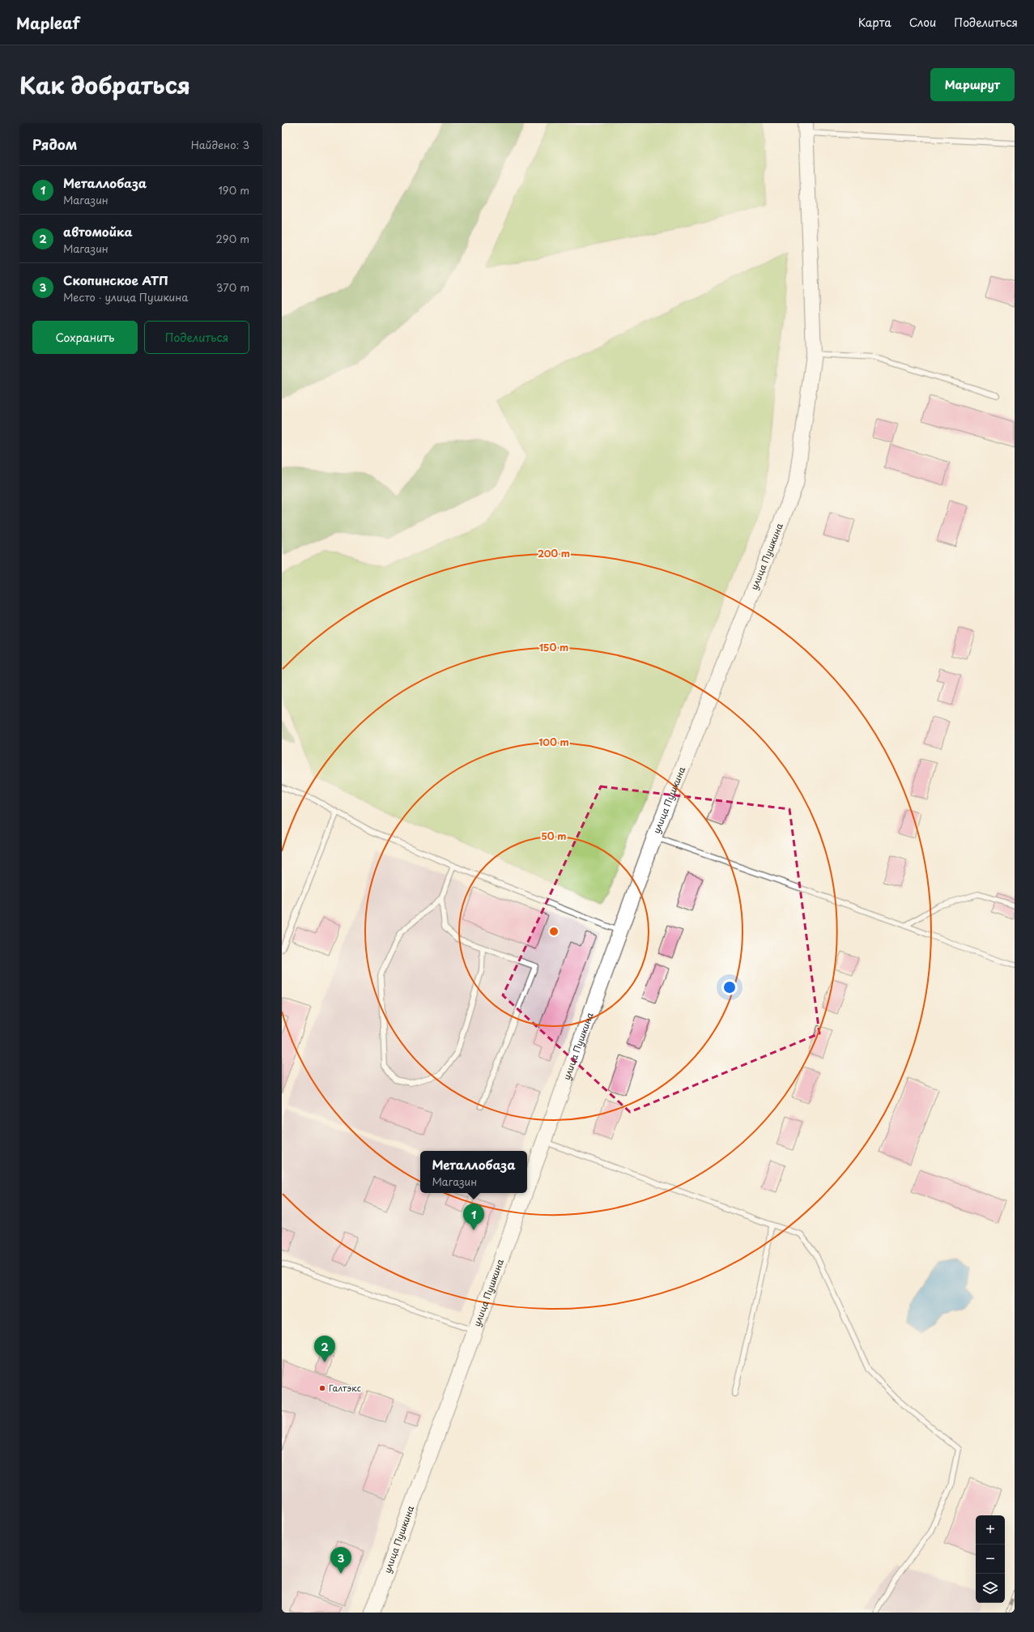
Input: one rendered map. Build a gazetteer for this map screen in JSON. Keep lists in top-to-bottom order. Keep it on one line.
{"streets":{"main road":["улица Пушкина"]},"places":["Галтэкс"],"page":{"header":"Mapleaf","nav":["Карта","Слои","Поделиться"],"title":"Как добраться","buttons":["Маршрут",["Сохранить","Поделиться"]],"heading":["Рядом","Найдено: 3"],"list":[{"mark":"1","name":"Металлобаза","note":"Магазин","value":"190 m"},{"mark":"2","name":"автомойка","note":"Магазин","value":"290 m"},{"mark":"3","name":"Скопинское АТП","note":"Место · улица Пушкина","value":"370 m"}],"popup":["Металлобаза","Магазин"],"pins":["1","2","3"],"map_buttons":["+","−"]},"rings":["200 m","150 m","100 m","50 m"]}
